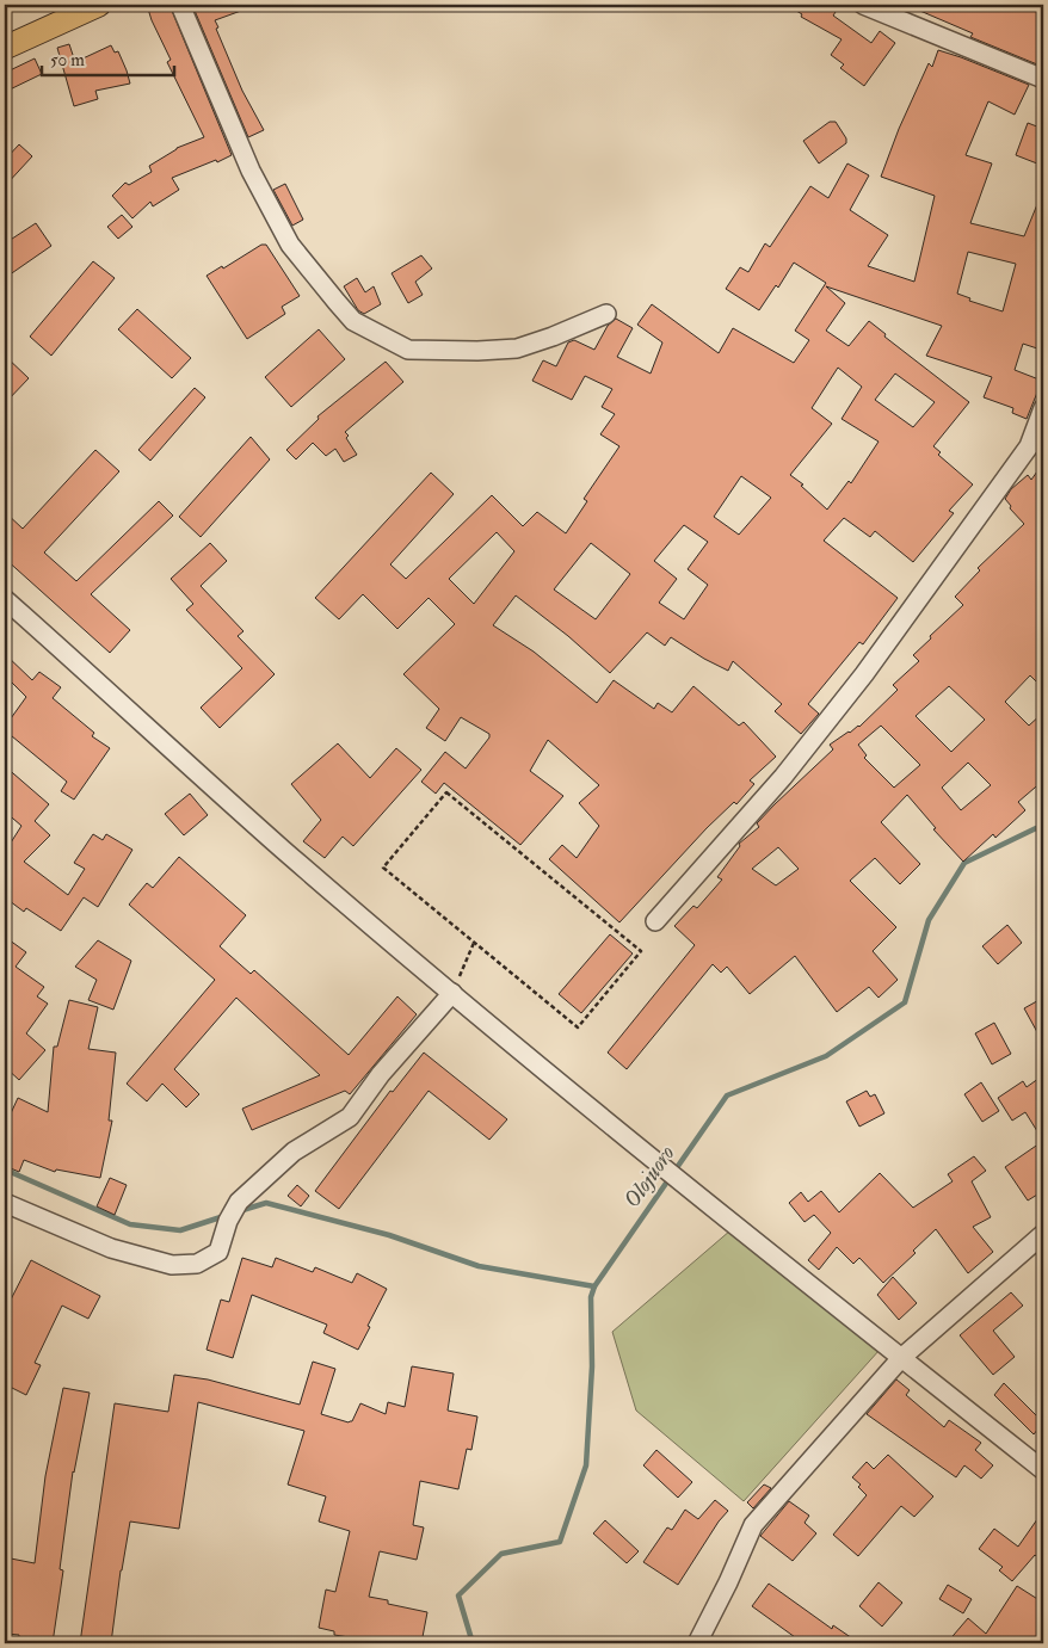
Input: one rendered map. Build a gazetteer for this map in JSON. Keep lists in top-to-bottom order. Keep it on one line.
{"water":["Olojuoro"],"scale_bar":"50 m"}
